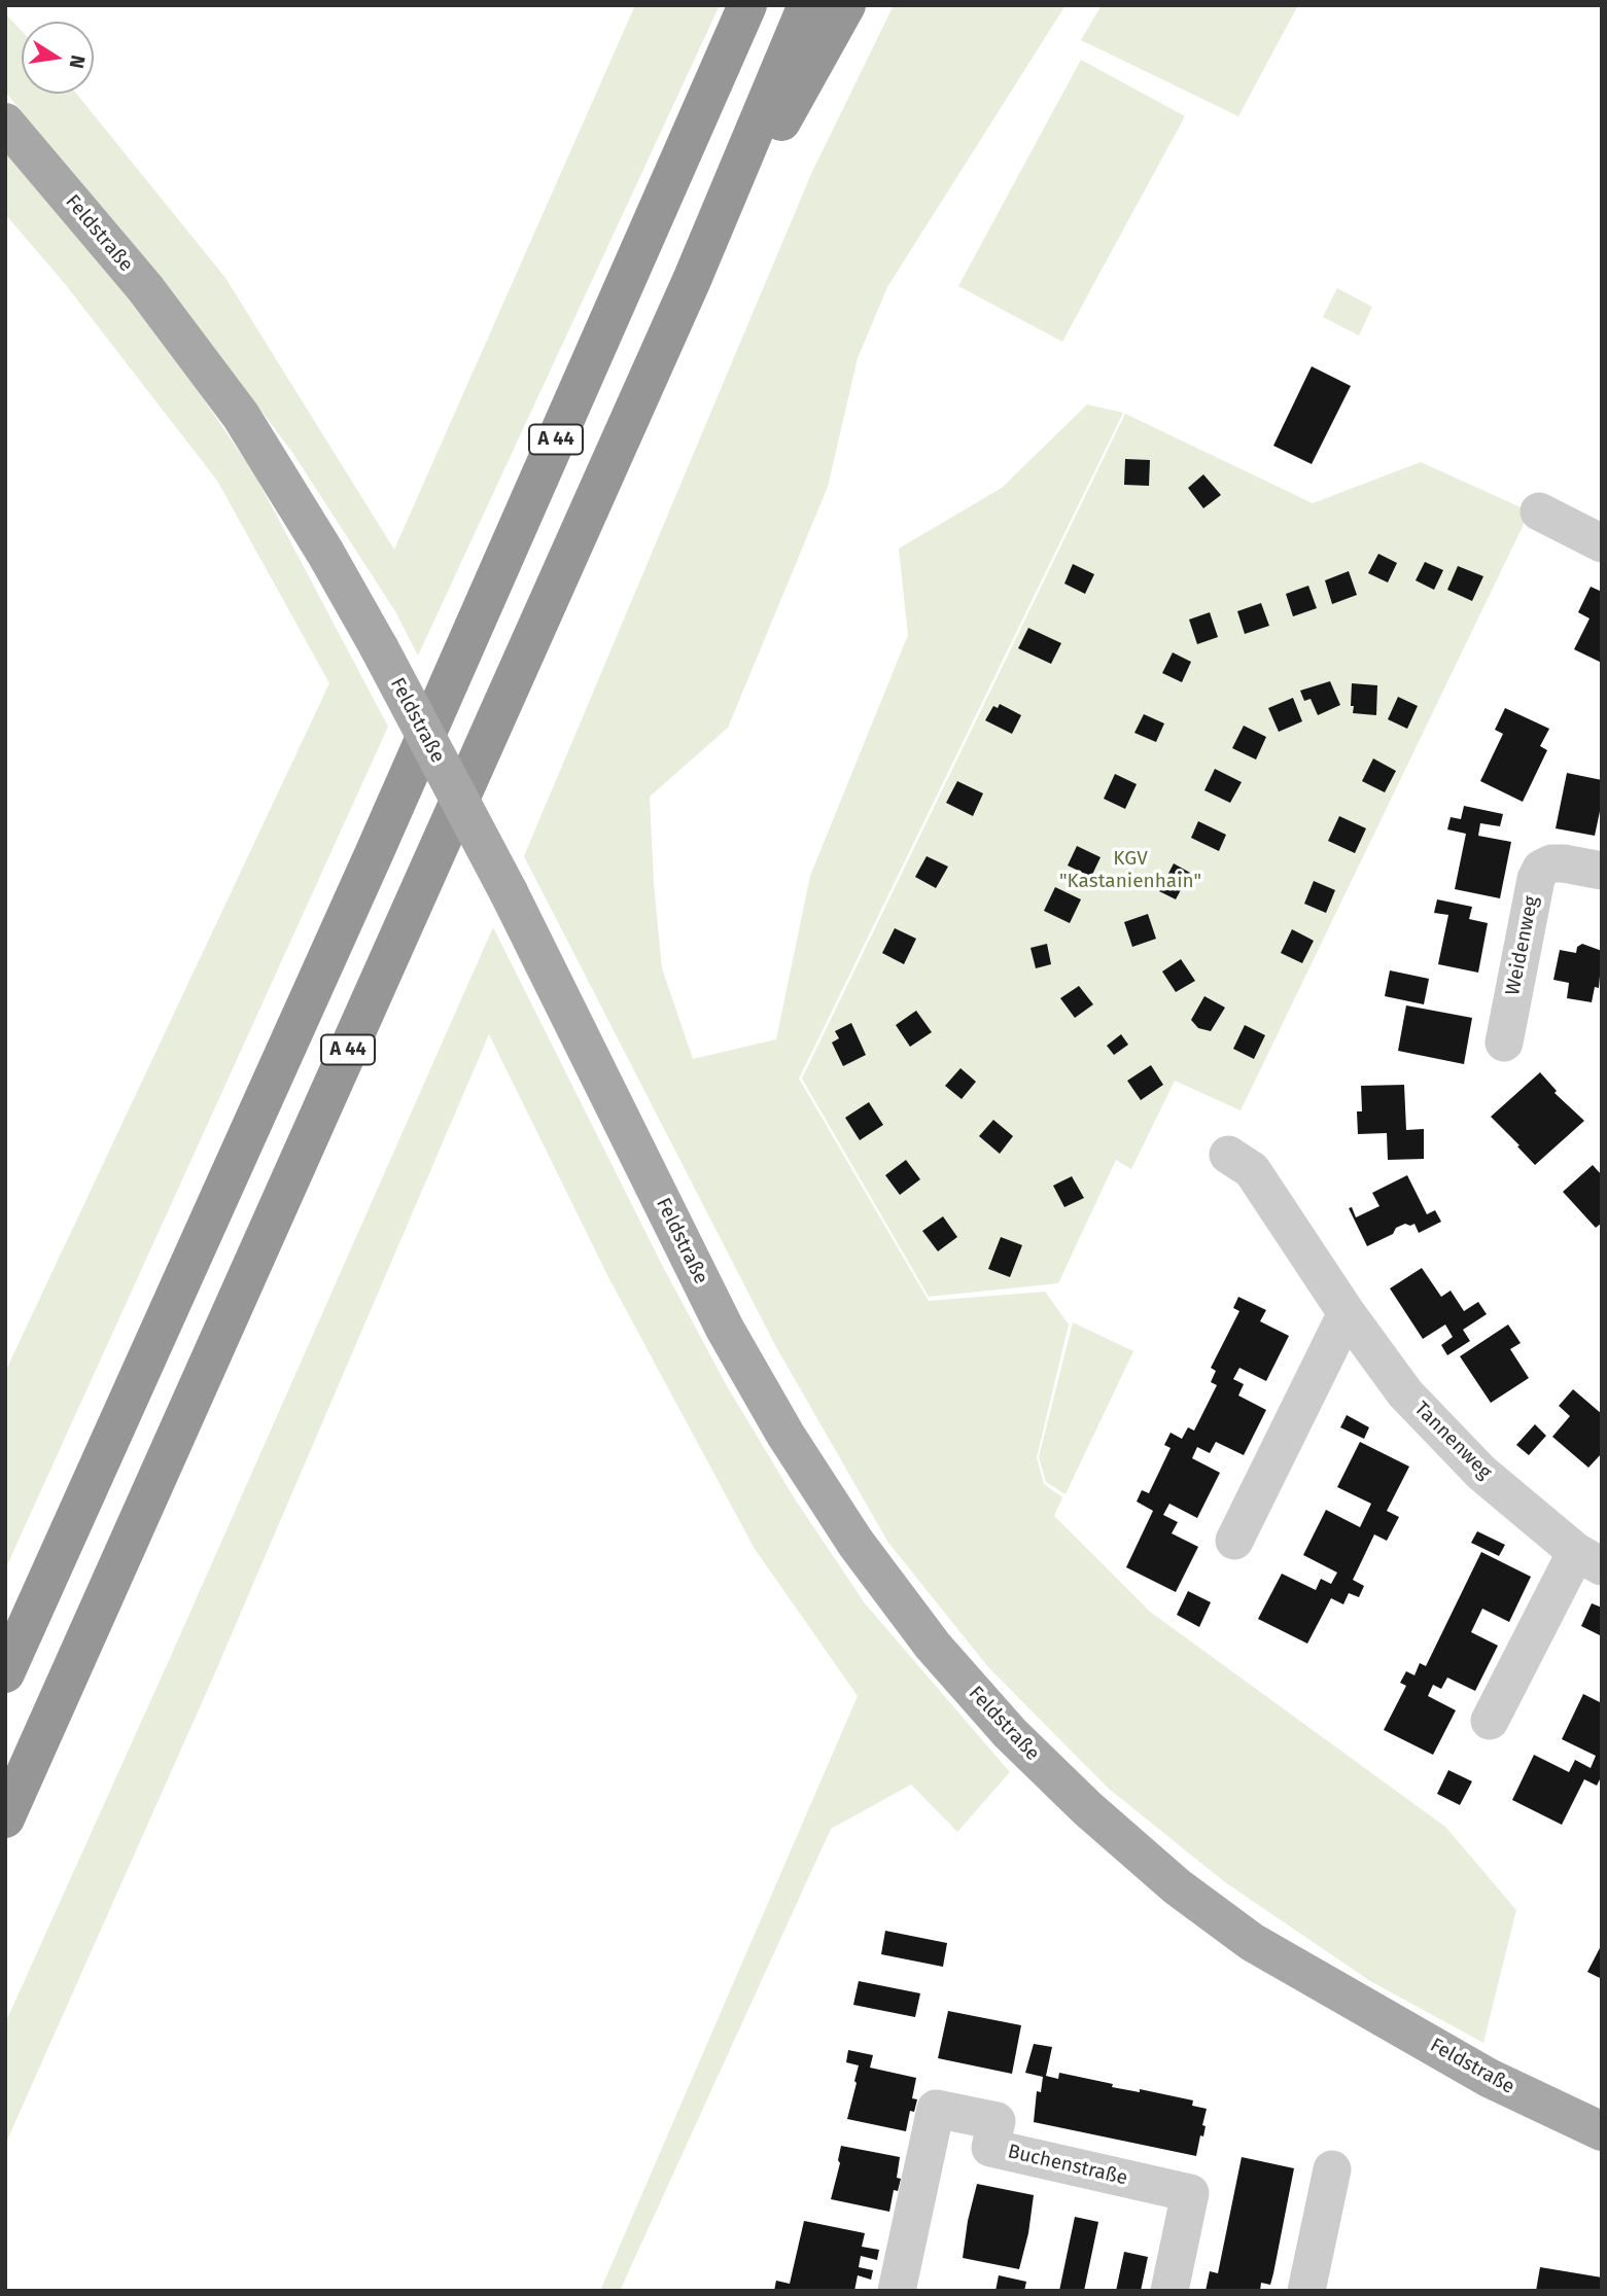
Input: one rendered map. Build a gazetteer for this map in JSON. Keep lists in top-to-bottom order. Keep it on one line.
{"streets":{"highway":["A 44"],"main road":["Feldstraße"],"street":["Weidenweg","Tannenweg","Buchenstraße"]},"parks":["KGV \"Kastanienhain\""],"north":"right"}
